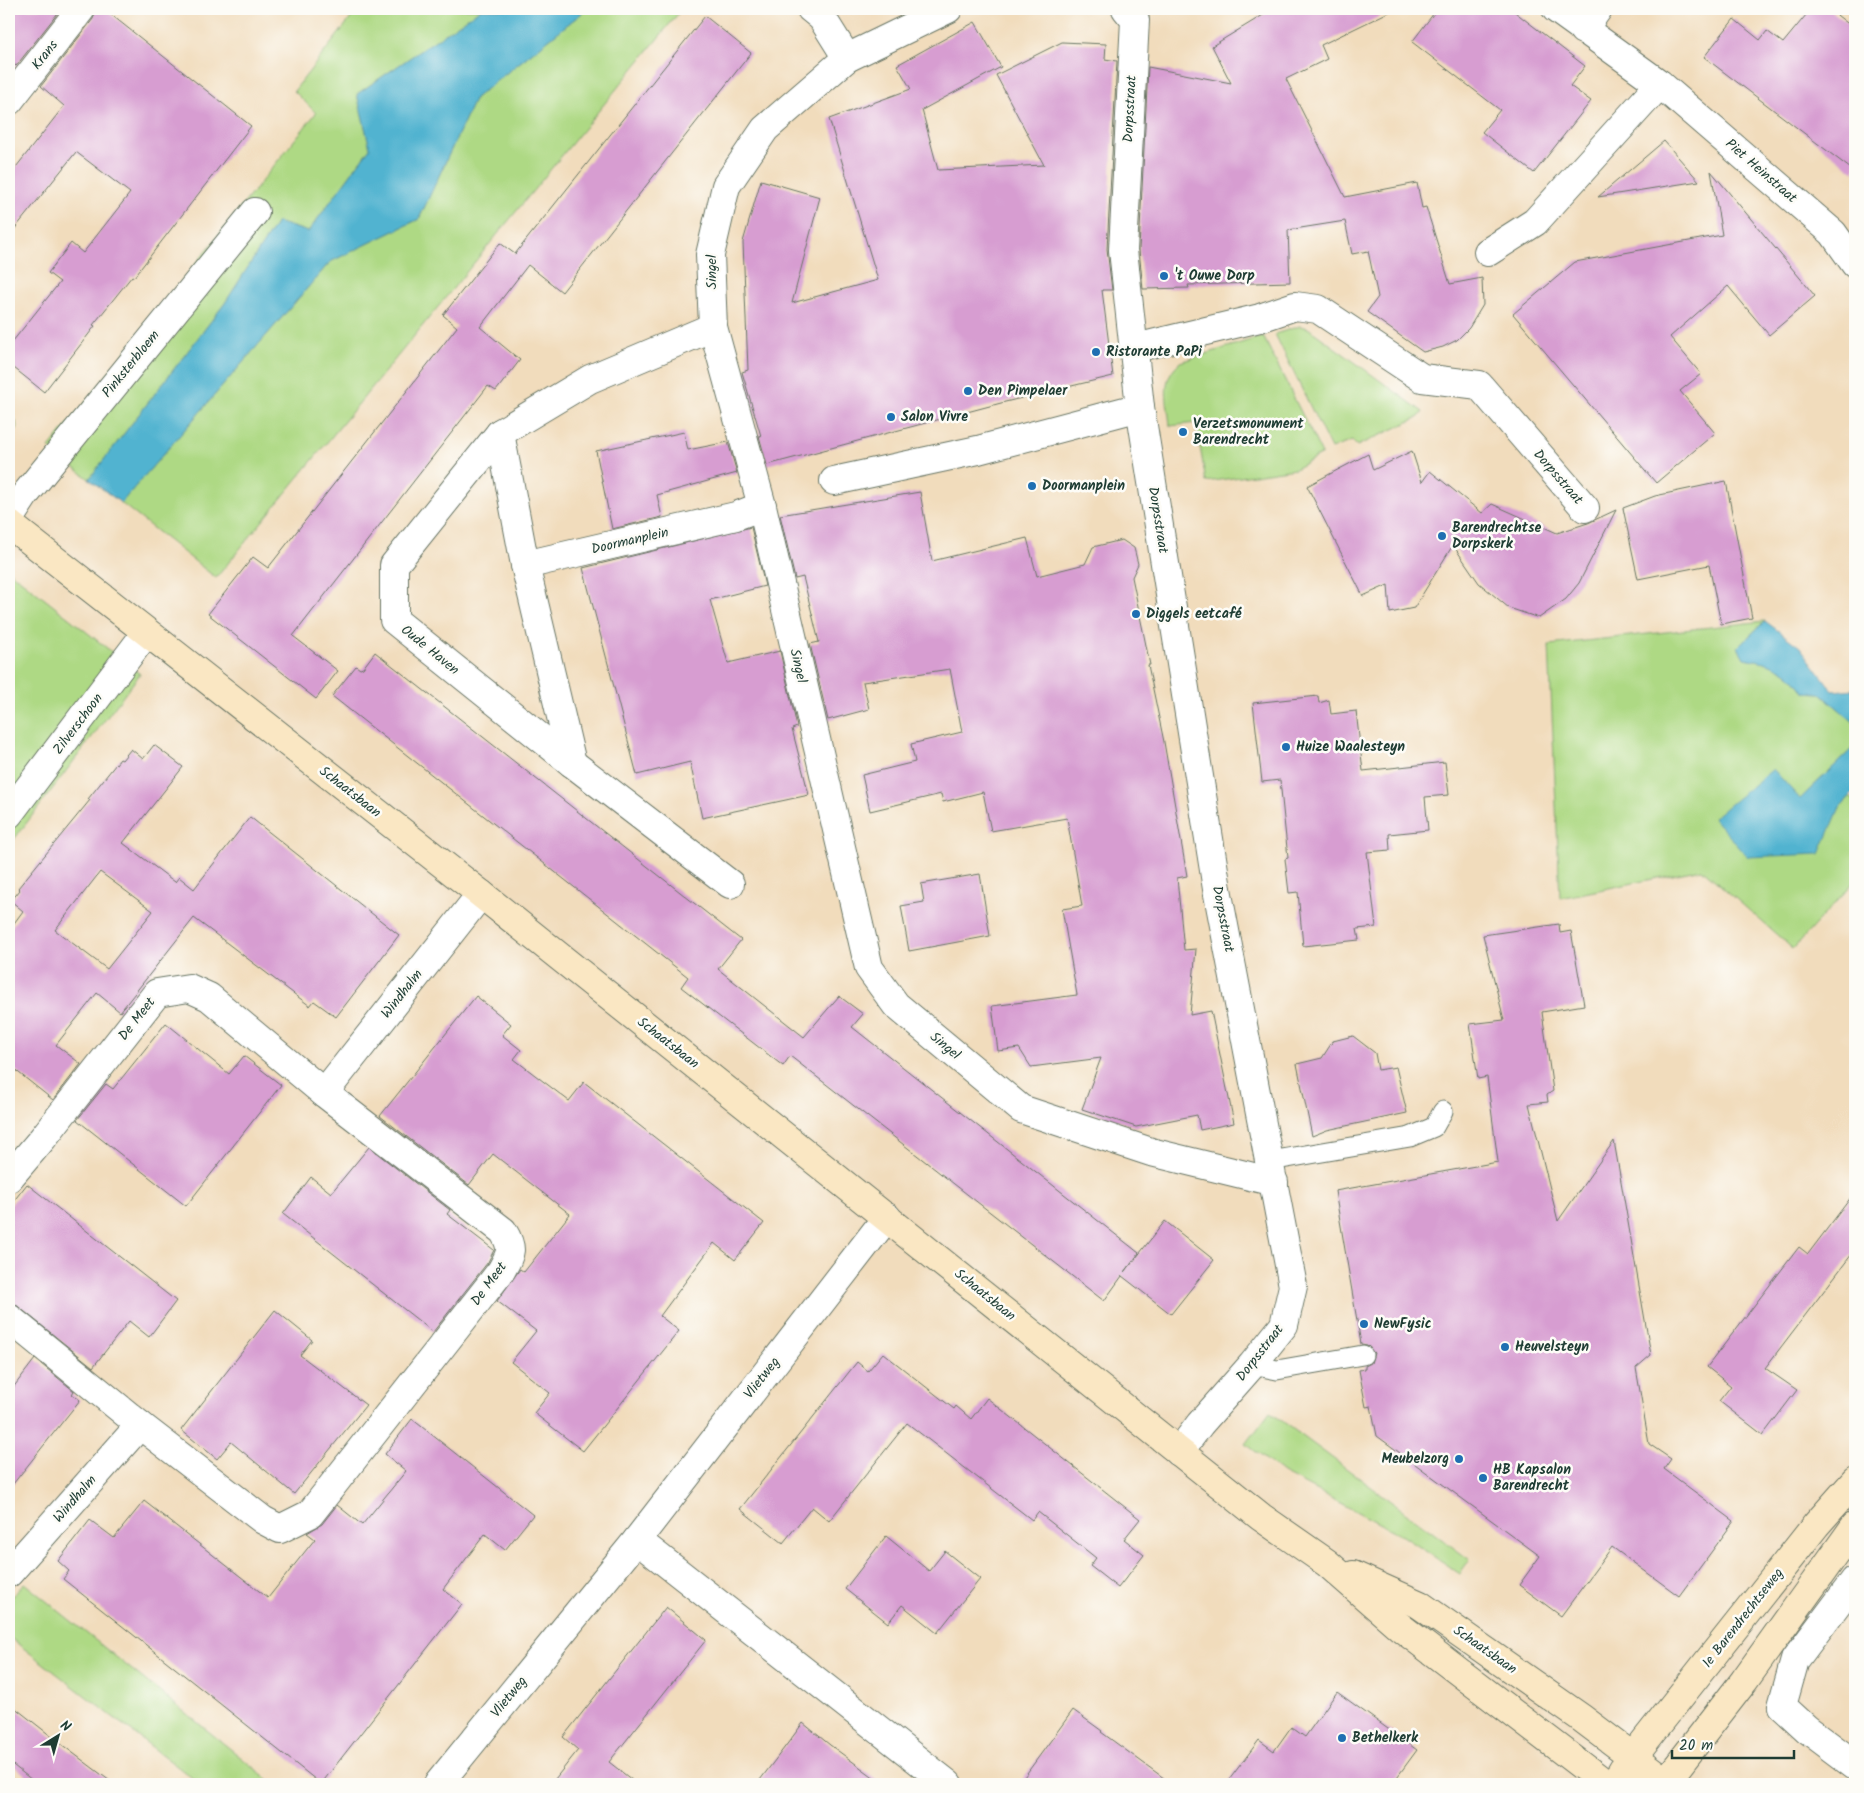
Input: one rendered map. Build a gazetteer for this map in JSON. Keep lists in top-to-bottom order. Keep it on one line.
{"streets":{"street":["Krans","Dorpsstraat","Piet Heinstraat","Singel","Pinksterbloem","Doormanplein","Oude Haven","Zilverschoon","Schaatsbaan","Windhalm","De Meet","Vlietweg","1e Barendrechtseweg"]},"crossings":[["Dorpsstraat","Singel"],["Dorpsstraat","Schaatsbaan"],["Singel","Doormanplein"],["Singel","Oude Haven"],["Zilverschoon","Schaatsbaan"],["Schaatsbaan","Windhalm"],["Schaatsbaan","Vlietweg"],["Schaatsbaan","1e Barendrechtseweg"],["Windhalm","De Meet"]],"places":["'t Ouwe Dorp","Ristorante PaPi","Den Pimpelaer","Salon Vivre","Verzetsmonument Barendrecht","Doormanplein","Barendrechtse Dorpskerk","Diggels eetcafé","Huize Waalesteyn","NewFysic","Heuvelsteyn","Meubelzorg","HB Kapsalon Barendrecht","Bethelkerk"],"scale_bar":"20 m","north":"top right"}
